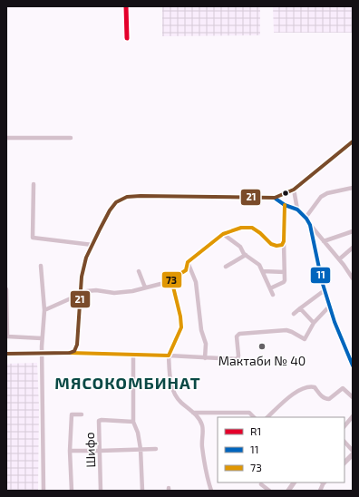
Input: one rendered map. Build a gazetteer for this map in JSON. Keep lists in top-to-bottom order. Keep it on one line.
{"streets":{"street":["Шифо"]},"districts":["МЯСОКОМБИНАТ"],"places":["Мактаби № 40"],"lines":["transit line R1","transit line 21","transit line 11","transit line 73"],"legend":["R1","11","73"]}
